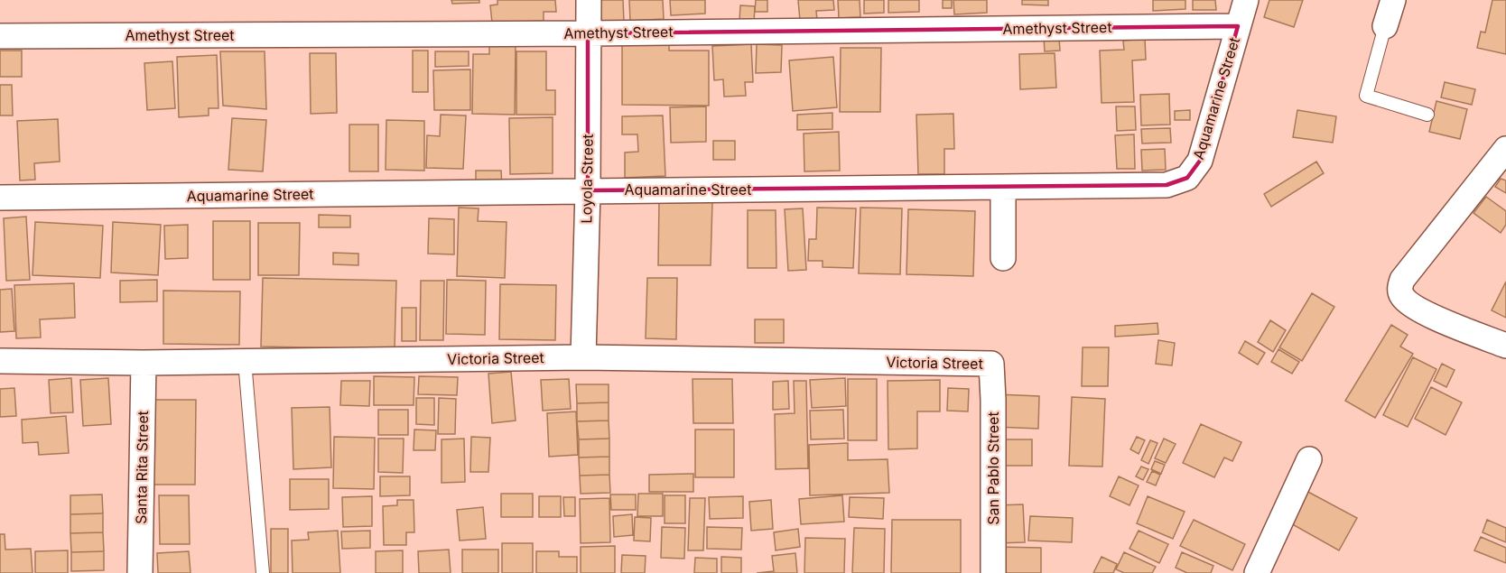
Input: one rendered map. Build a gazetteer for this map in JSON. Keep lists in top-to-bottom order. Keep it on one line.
{"streets":{"street":["Amethyst Street","Aquamarine Street","Loyola Street","Victoria Street","Santa Rita Street","San Pablo Street"]},"crossings":[["Amethyst Street","Aquamarine Street"],["Amethyst Street","Loyola Street"],["Aquamarine Street","Loyola Street"],["Loyola Street","Victoria Street"],["Victoria Street","Santa Rita Street"],["Victoria Street","San Pablo Street"]]}
